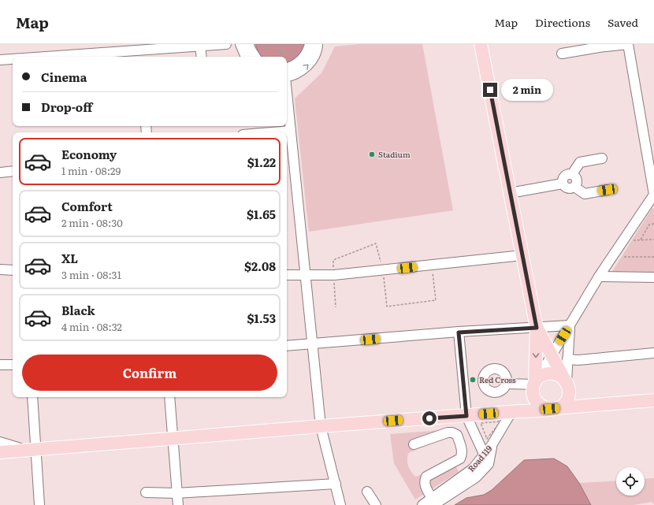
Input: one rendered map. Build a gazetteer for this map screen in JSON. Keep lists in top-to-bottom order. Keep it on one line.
{"streets":{"street":["Road 119"]},"places":["Stadium","Red Cross"],"page":{"header":"Map","nav":["Map","Directions","Saved"],"banner":["Cinema","Drop-off"],"bubble":"2 min","list":[{"name":"Economy","note":"1 min · 08:29","value":"$1.22"},{"name":"Comfort","note":"2 min · 08:30","value":"$1.65"},{"name":"XL","note":"3 min · 08:31","value":"$2.08"},{"name":"Black","note":"4 min · 08:32","value":"$1.53"}],"buttons":"Confirm"}}
